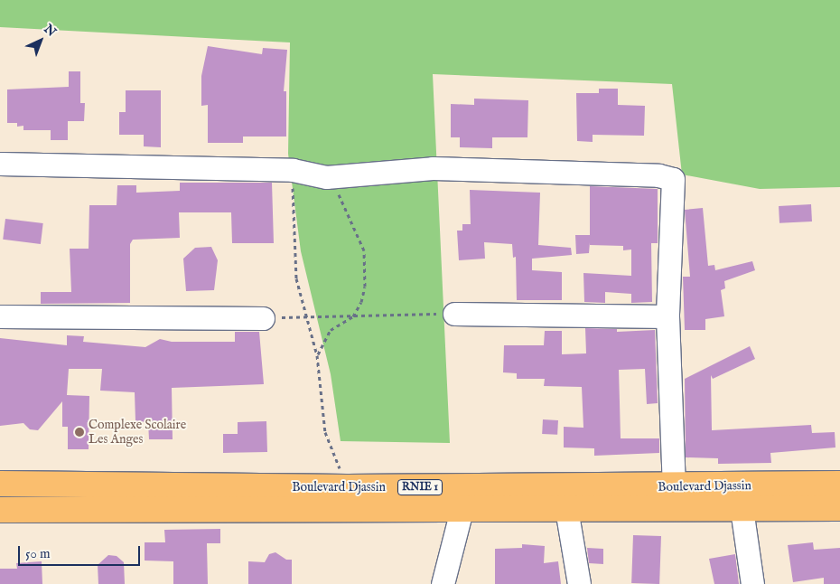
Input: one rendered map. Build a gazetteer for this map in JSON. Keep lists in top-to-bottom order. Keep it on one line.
{"streets":{"highway":["Boulevard Djassin","RNIE 1"]},"places":["Complexe Scolaire Les Anges"],"scale_bar":"50 m","north":"top right"}
